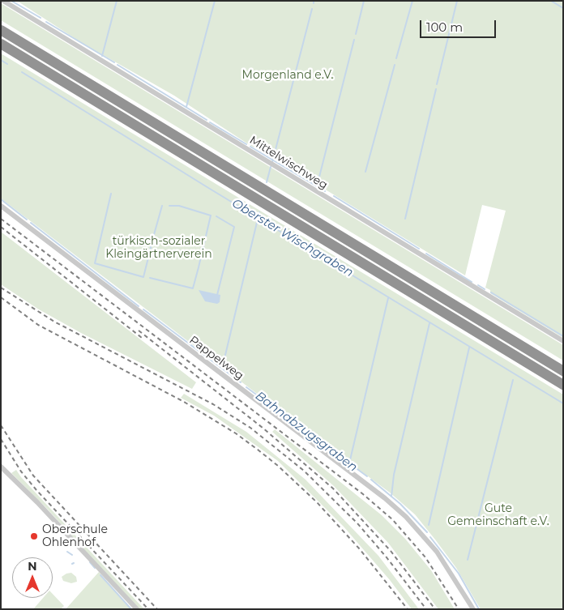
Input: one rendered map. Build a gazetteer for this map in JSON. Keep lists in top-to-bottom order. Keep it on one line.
{"streets":{"street":["Mittelwischweg","Pappelweg"]},"water":["Oberster Wischgraben","Bahnabzugsgraben"],"parks":["Morgenland e.V.","türkisch-sozialer Kleingärtnerverein","Gute Gemeinschaft e.V."],"places":["Oberschule Ohlenhof"],"scale_bar":"100 m","north":"top"}
